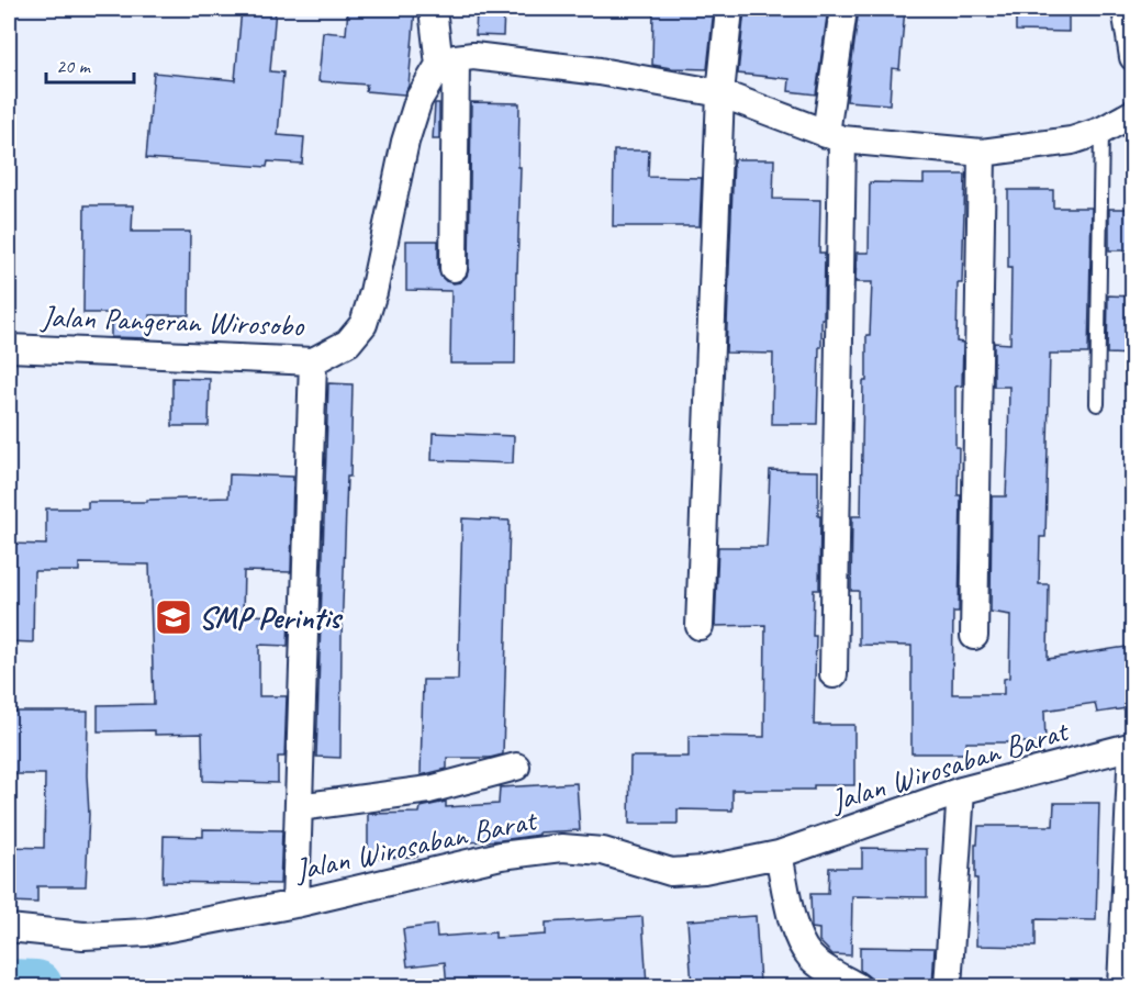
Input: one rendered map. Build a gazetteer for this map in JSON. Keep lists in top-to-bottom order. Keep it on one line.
{"streets":{"street":["Jalan Pangeran Wirosobo","Jalan Wirosaban Barat"]},"places":{"school or university":["SMP Perintis"]},"scale_bar":"20 m"}
